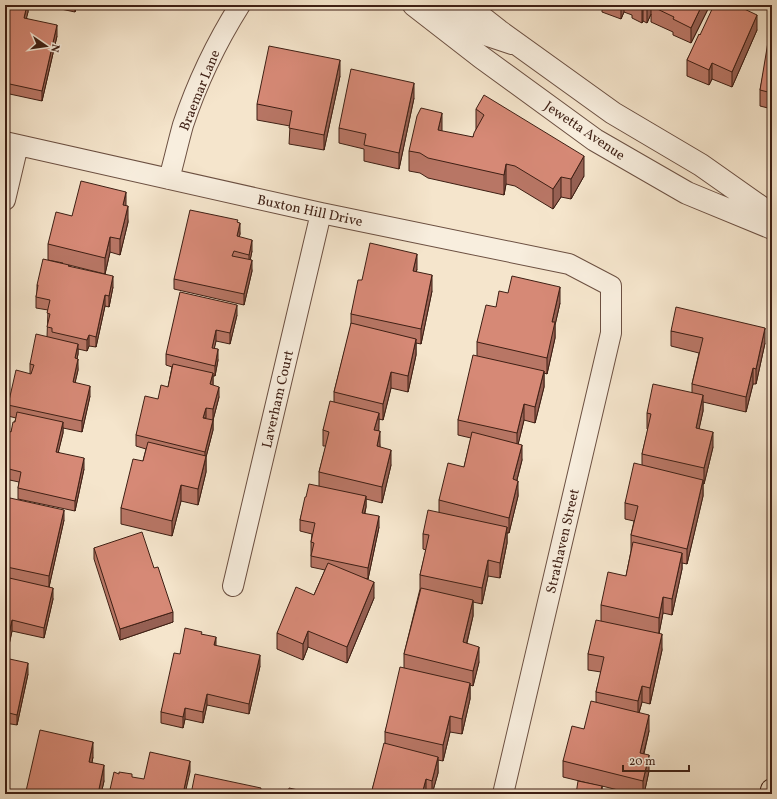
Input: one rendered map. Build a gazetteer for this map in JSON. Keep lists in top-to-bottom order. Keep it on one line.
{"streets":{"street":["Braemar Lane","Jewetta Avenue","Buxton Hill Drive","Laverham Court","Strathaven Street"]},"crossings":[["Braemar Lane","Buxton Hill Drive"],["Buxton Hill Drive","Laverham Court"],["Buxton Hill Drive","Strathaven Street"]],"scale_bar":"20 m","north":"right"}
